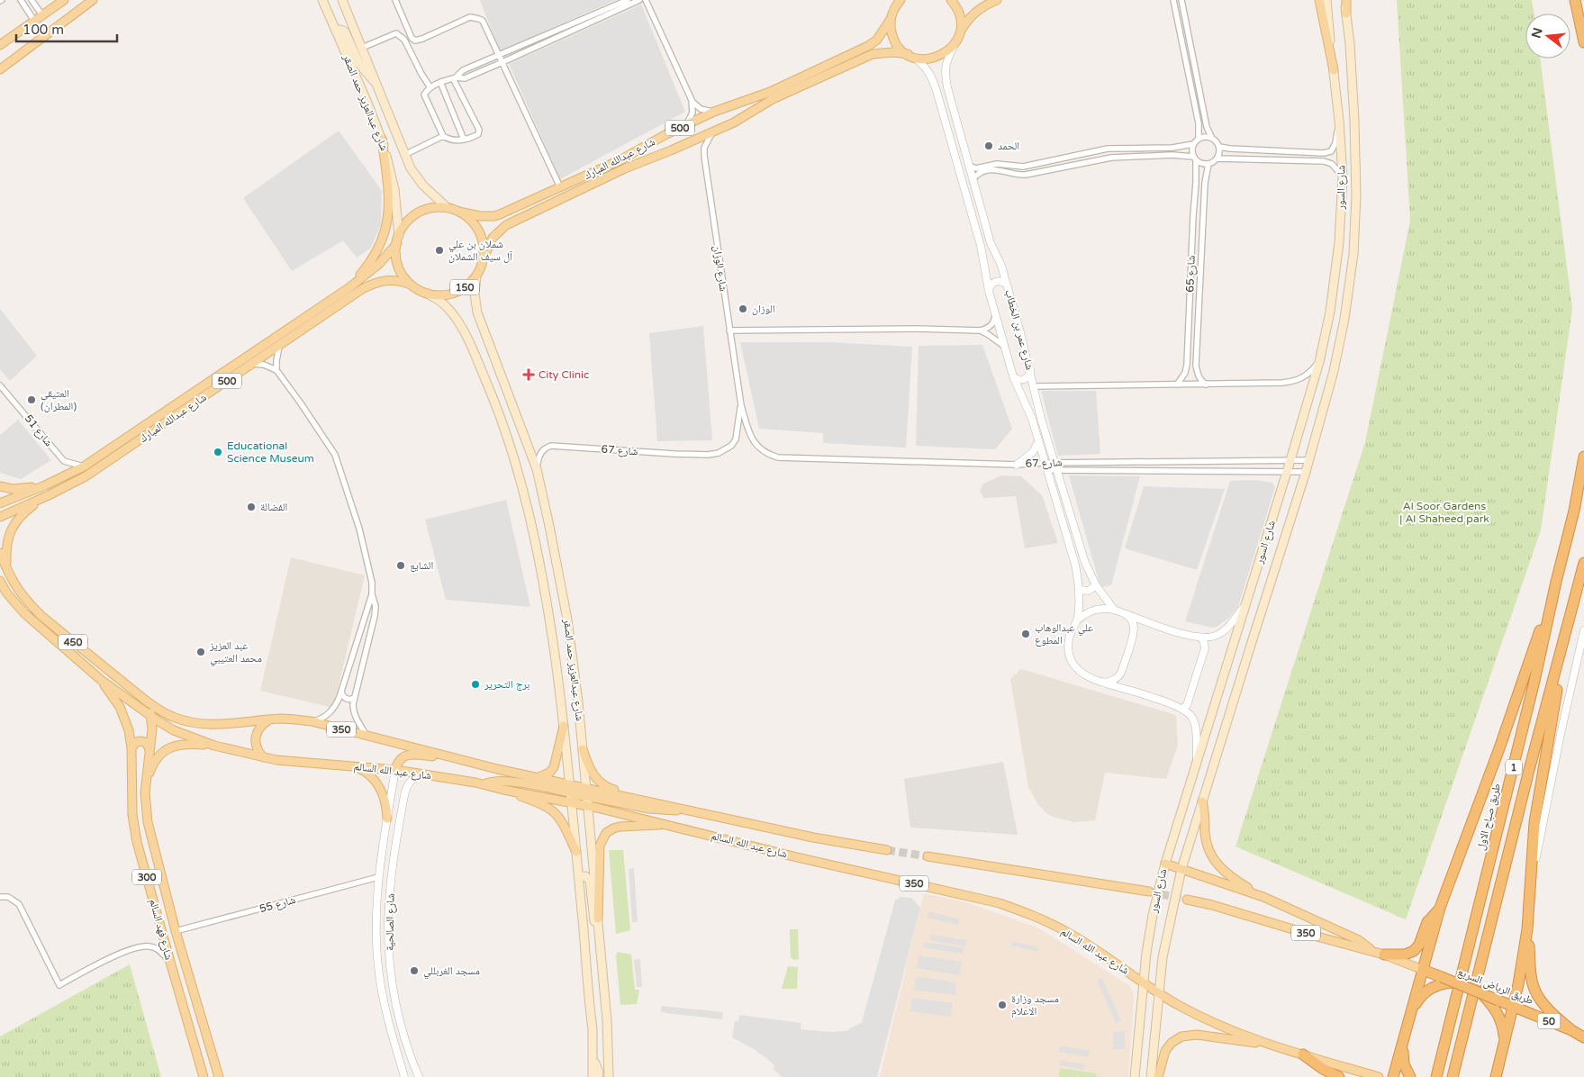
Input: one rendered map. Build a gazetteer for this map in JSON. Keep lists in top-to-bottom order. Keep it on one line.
{"streets":{"highway":["350","1","طريق صباح الاول","طريق الرياض السريع","50"],"main road":["شارع عبدالعزيز حمد الصقر","500","شارع عبدالله المبارك","شارع السور","150","450","شارع عبد الله السالم","300","شارع فهد السالم"],"street":["شارع الوزان","شارع 65","شارع عمر بن الخطاب","شارع 51","شارع 67","شارع 55","شارع الصالحية"]},"crossings":[["شارع عبدالعزيز حمد الصقر","شارع عبدالله المبارك"],["شارع عبدالعزيز حمد الصقر","150"],["شارع عبدالعزيز حمد الصقر","شارع 67"],["شارع عبدالعزيز حمد الصقر","شارع عبد الله السالم"],["500","شارع عبدالله المبارك"],["500","شارع عمر بن الخطاب"],["شارع عبدالله المبارك","شارع الوزان"],["شارع عبدالله المبارك","150"],["شارع عبدالله المبارك","شارع عمر بن الخطاب"],["شارع عبدالله المبارك","شارع 51"],["شارع السور","شارع 67"],["شارع السور","شارع عبد الله السالم"],["شارع الوزان","شارع 67"],["شارع عمر بن الخطاب","شارع 67"],["450","شارع عبد الله السالم"],["450","شارع فهد السالم"],["350","طريق الرياض السريع"],["شارع عبد الله السالم","شارع الصالحية"],["شارع عبد الله السالم","شارع فهد السالم"],["شارع 55","شارع الصالحية"],["شارع 55","شارع فهد السالم"]],"parks":["Al Soor Gardens | Al Shaheed park"],"places":{"other":["الحمد","شملان بن علي آل سيف الشملان","الوزان","العتيقي (المطران)","Educational Science Museum","الفضالة","الشايع","علي عبدالوهاب المطوع","عبد العزيز محمد العتيبي","برج التحرير","مسجد الغربللي","مسجد وزارة الاعلام"],"health":["City Clinic"]},"scale_bar":"100 m","north":"left"}
